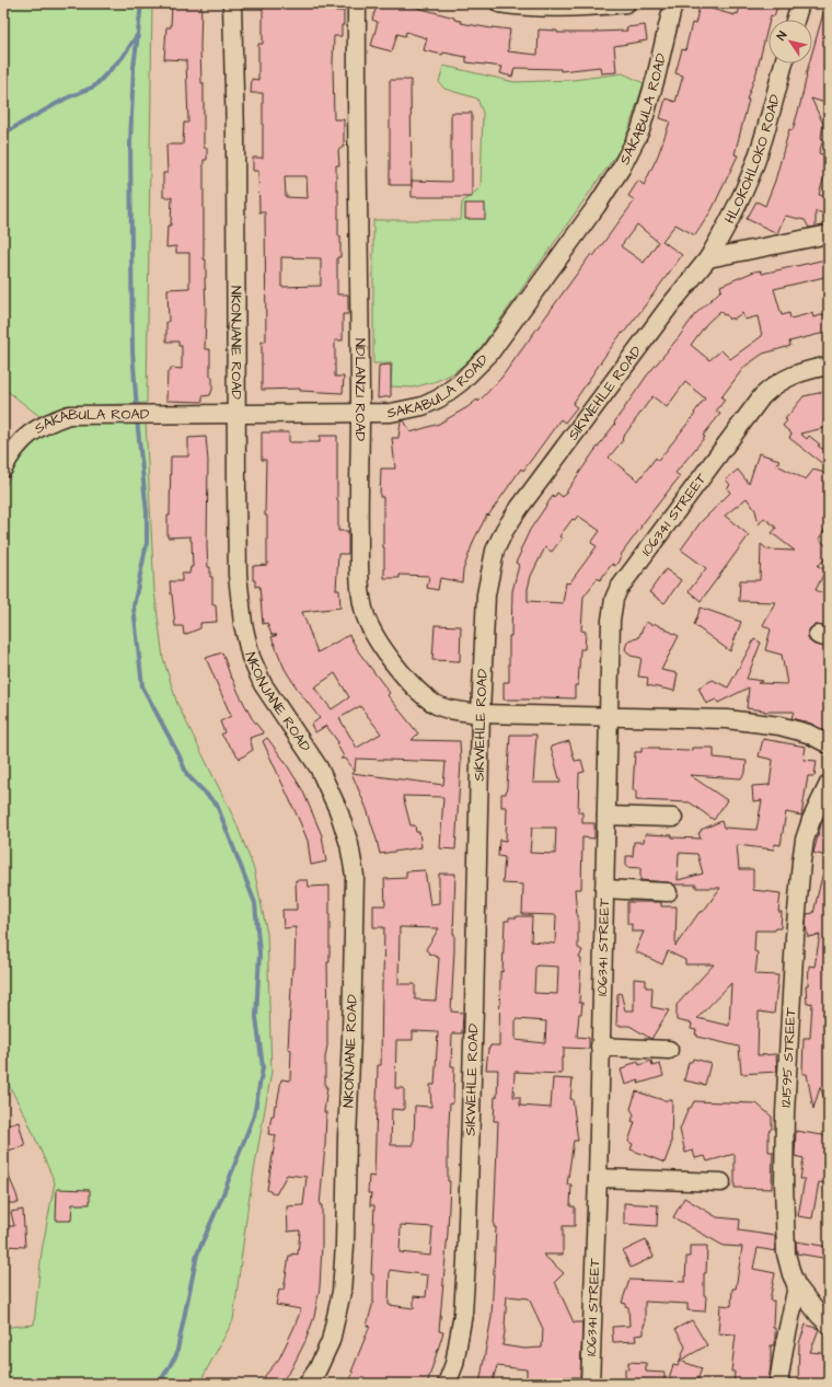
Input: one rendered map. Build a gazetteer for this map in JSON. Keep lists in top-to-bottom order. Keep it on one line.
{"streets":{"street":["SAKABULA ROAD","HLOKOHLOKO ROAD","NKONJANE ROAD","NDLANZI ROAD","SIKWEHLE ROAD","106341 STREET","121595 STREET"]},"crossings":[["SAKABULA ROAD","NKONJANE ROAD"],["SAKABULA ROAD","NDLANZI ROAD"],["HLOKOHLOKO ROAD","SIKWEHLE ROAD"],["NDLANZI ROAD","SIKWEHLE ROAD"]],"north":"top left"}
